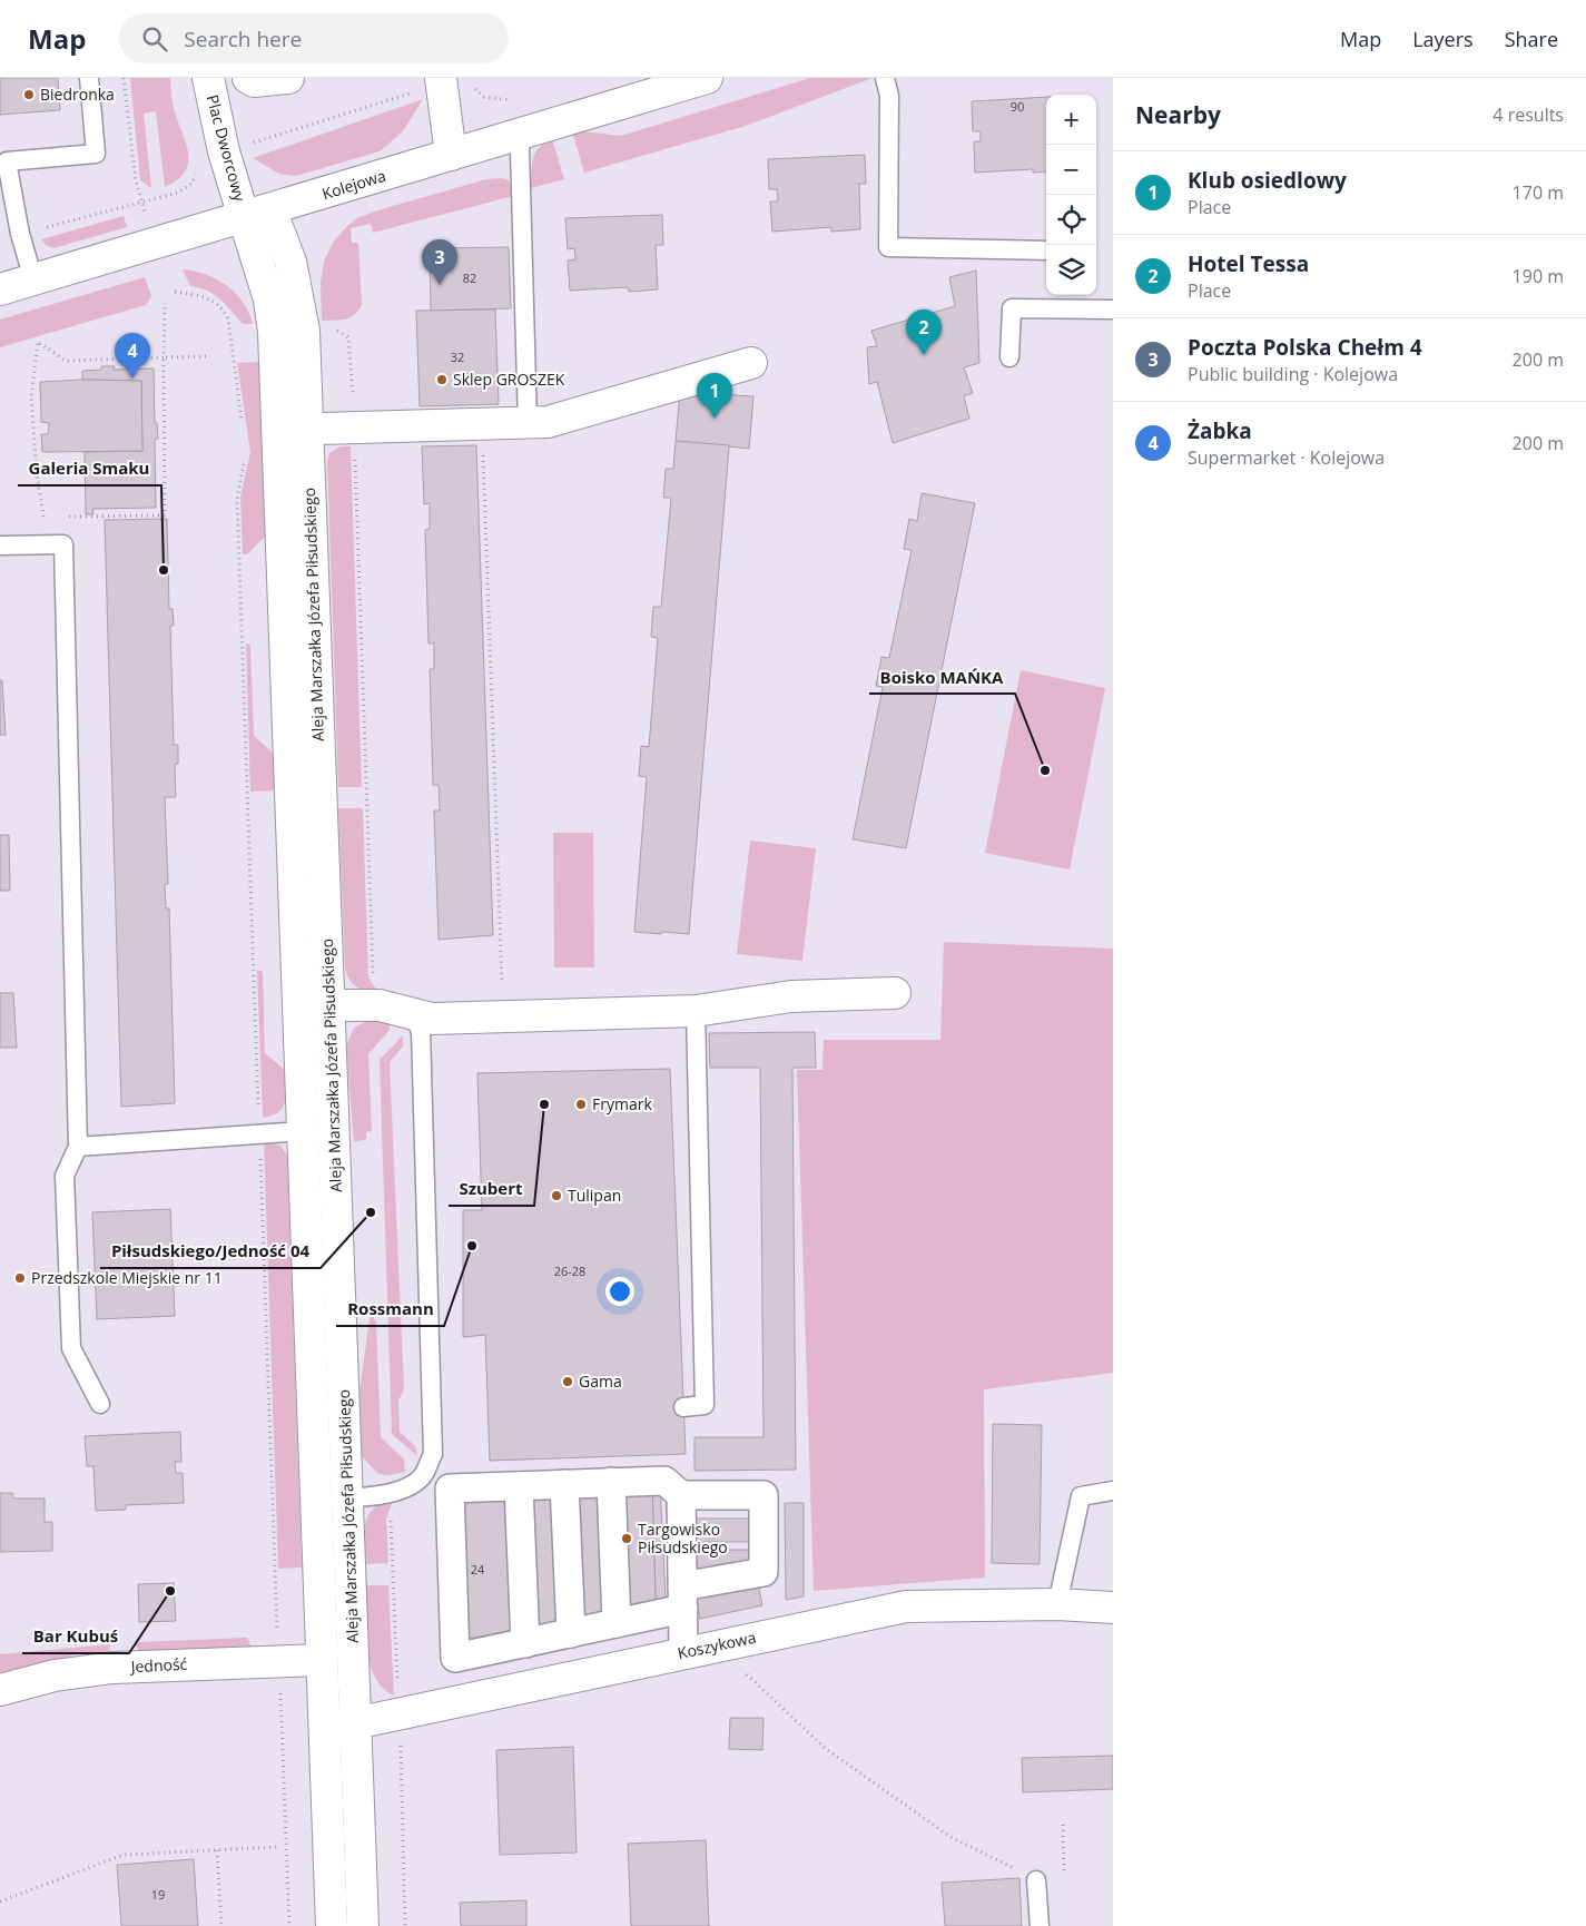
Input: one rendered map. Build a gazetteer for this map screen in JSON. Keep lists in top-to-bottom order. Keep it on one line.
{"streets":{"street":["Plac Dworcowy","Kolejowa","Aleja Marszałka Józefa Piłsudskiego","Koszykowa","Jedność"]},"crossings":[["Plac Dworcowy","Kolejowa"],["Plac Dworcowy","Aleja Marszałka Józefa Piłsudskiego"],["Kolejowa","Aleja Marszałka Józefa Piłsudskiego"],["Aleja Marszałka Józefa Piłsudskiego","Koszykowa"],["Aleja Marszałka Józefa Piłsudskiego","Jedność"]],"places":["Biedronka","Sklep GROSZEK","Galeria Smaku","Boisko MAŃKA","Szubert","Frymark","Tulipan","Piłsudskiego/Jedność 04","Rossmann","Przedszkole Miejskie nr 11","Gama","Targowisko Piłsudskiego","Bar Kubuś"],"house_numbers":["90","82","32","26-28","24","19"],"page":{"header":"Map","search":"Search here","nav":["Map","Layers","Share"],"heading":["Nearby","4 results"],"map_buttons":["+","−"],"list":[{"mark":"1","name":"Klub osiedlowy","note":"Place","value":"170 m"},{"mark":"2","name":"Hotel Tessa","note":"Place","value":"190 m"},{"mark":"3","name":"Poczta Polska Chełm 4","note":"Public building · Kolejowa","value":"200 m"},{"mark":"4","name":"Żabka","note":"Supermarket · Kolejowa","value":"200 m"}],"pins":["3","2","4","1"]}}
